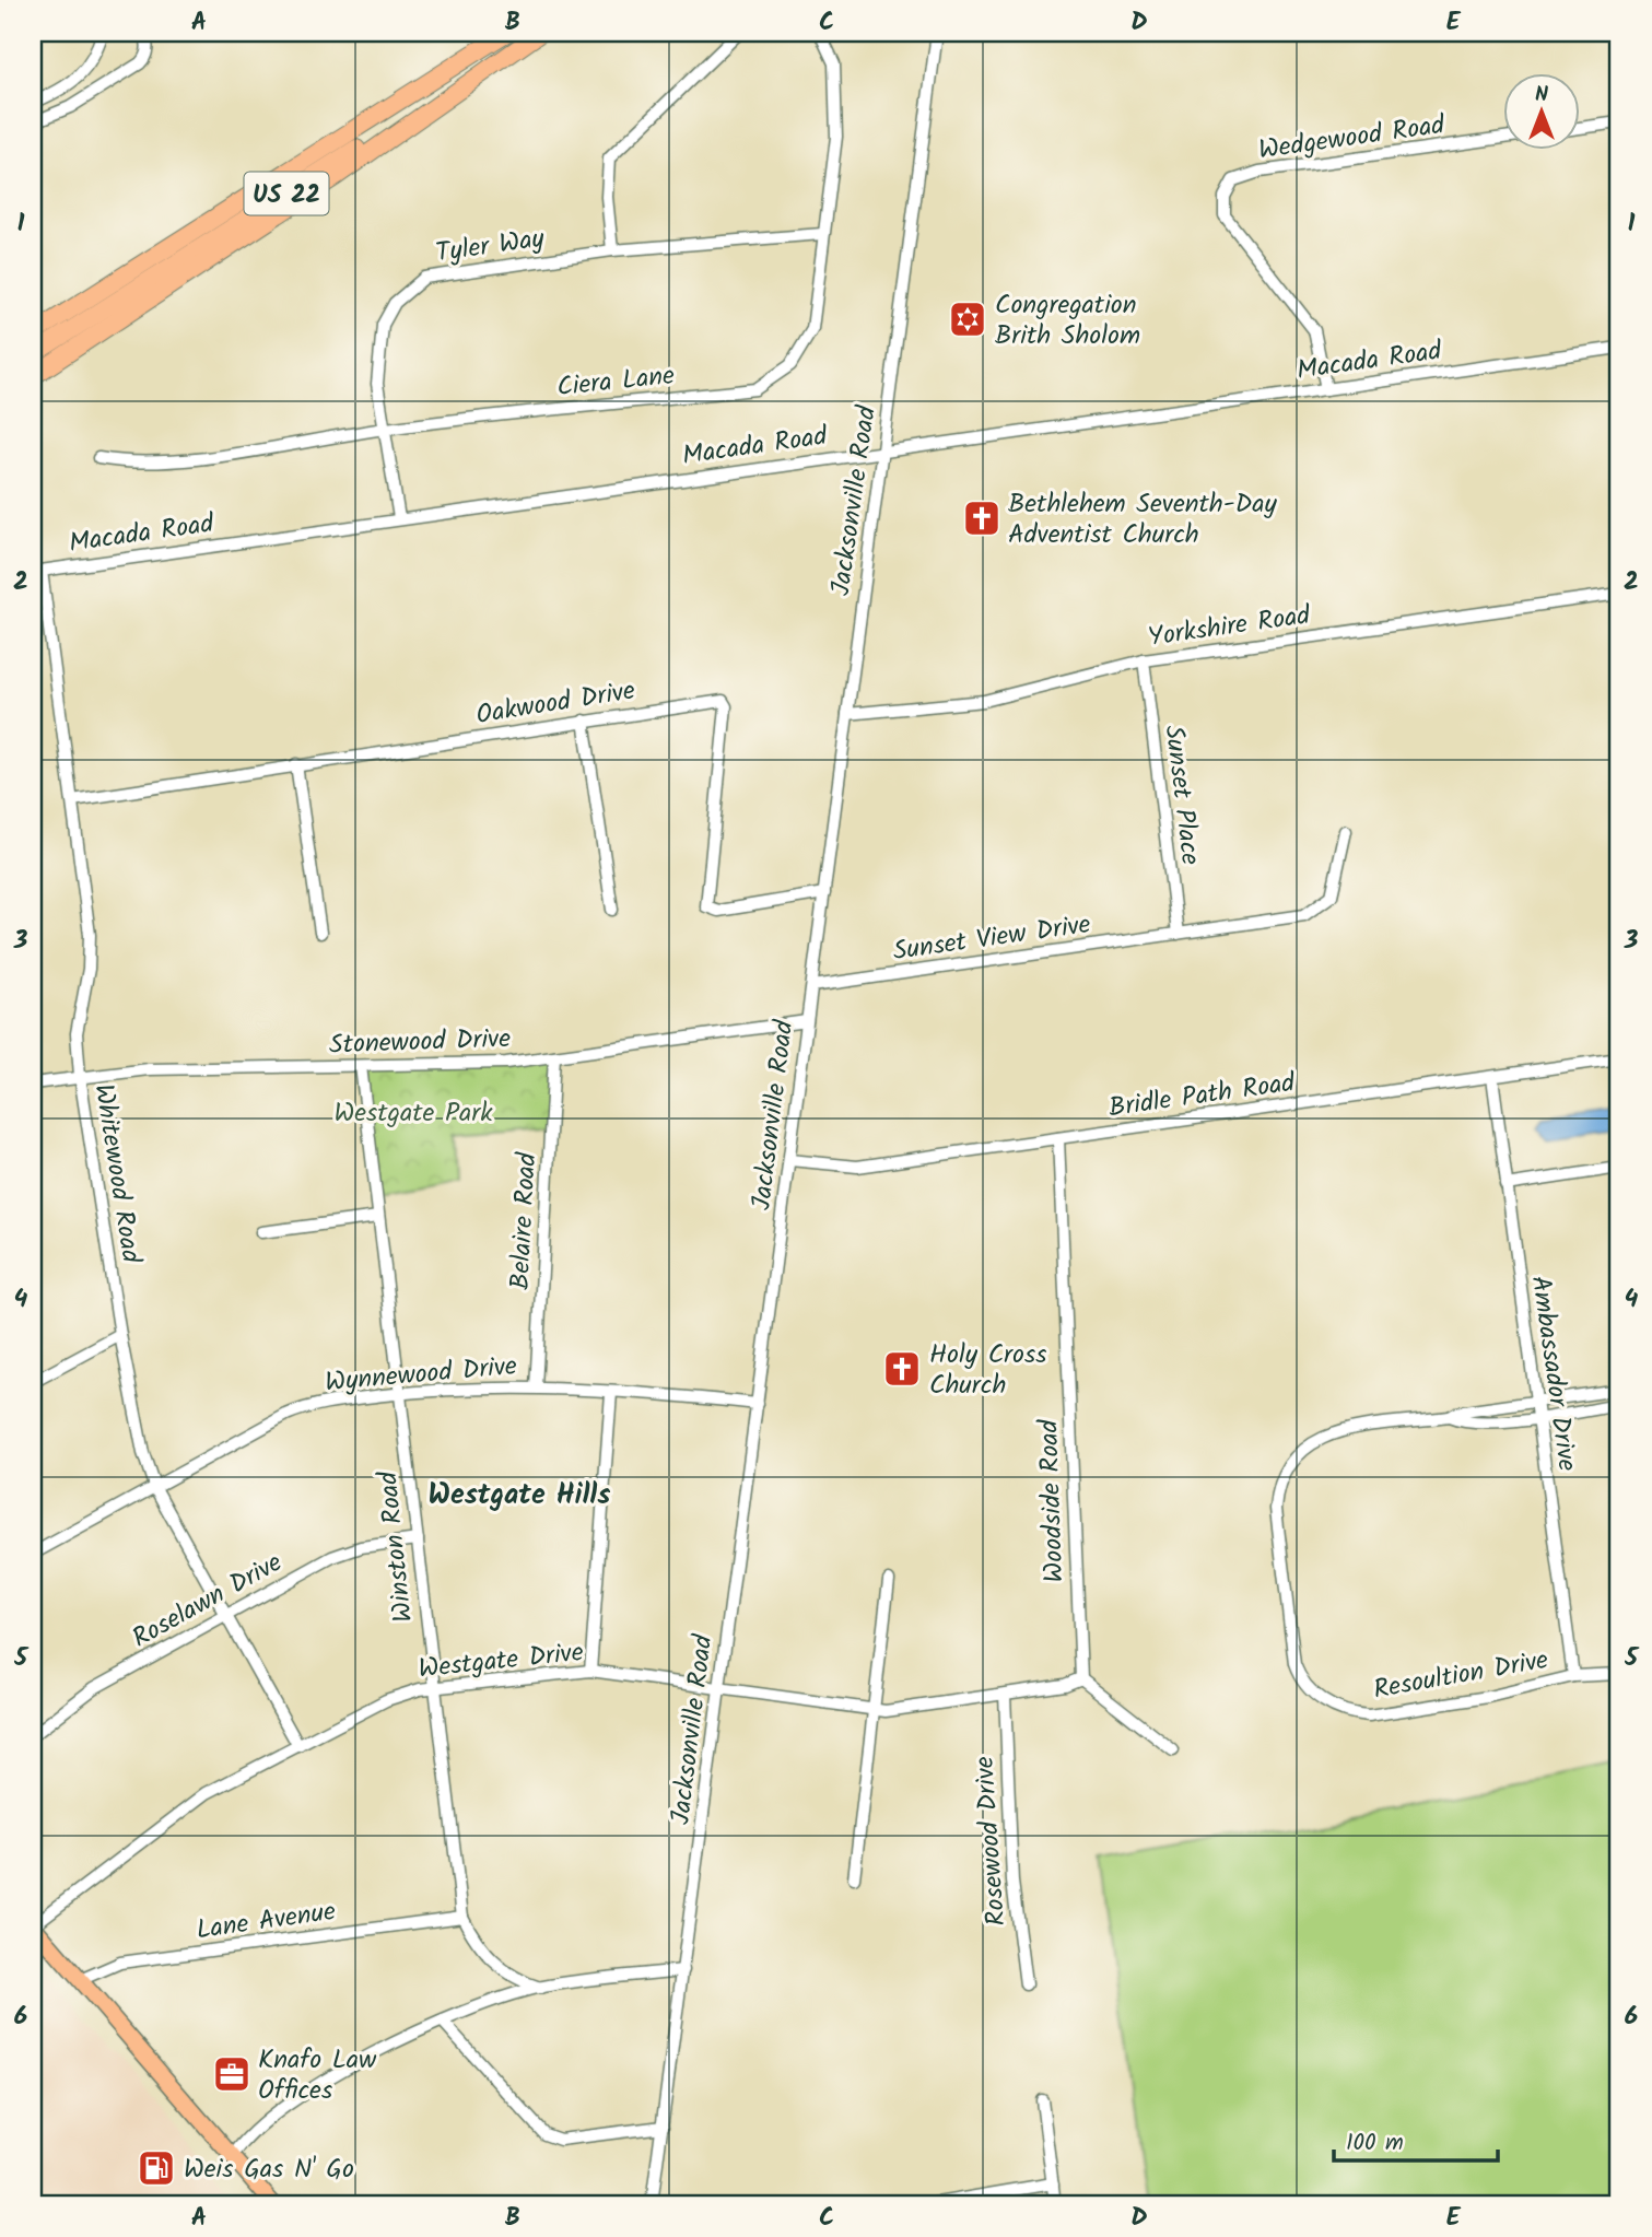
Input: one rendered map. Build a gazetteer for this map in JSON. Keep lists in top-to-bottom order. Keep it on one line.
{"streets":{"highway":["US 22"],"street":["Wedgewood Road","Tyler Way","Macada Road","Ciera Lane","Jacksonville Road","Yorkshire Road","Oakwood Drive","Sunset Place","Sunset View Drive","Stonewood Drive","Bridle Path Road","Whitewood Road","Belaire Road","Wynnewood Drive","Ambassador Drive","Woodside Road","Winston Road","Roselawn Drive","Westgate Drive","Resoultion Drive","Rosewood Drive","Lane Avenue"]},"crossings":[["Wedgewood Road","Macada Road"],["Tyler Way","Macada Road"],["Tyler Way","Ciera Lane"],["Macada Road","Jacksonville Road"],["Macada Road","Whitewood Road"],["Jacksonville Road","Yorkshire Road"],["Jacksonville Road","Oakwood Drive"],["Jacksonville Road","Sunset View Drive"],["Jacksonville Road","Stonewood Drive"],["Jacksonville Road","Bridle Path Road"],["Jacksonville Road","Wynnewood Drive"],["Jacksonville Road","Westgate Drive"],["Yorkshire Road","Sunset Place"],["Oakwood Drive","Whitewood Road"],["Sunset Place","Sunset View Drive"],["Stonewood Drive","Whitewood Road"],["Stonewood Drive","Belaire Road"],["Stonewood Drive","Winston Road"],["Bridle Path Road","Ambassador Drive"],["Bridle Path Road","Woodside Road"],["Whitewood Road","Wynnewood Drive"],["Whitewood Road","Roselawn Drive"],["Whitewood Road","Westgate Drive"],["Belaire Road","Wynnewood Drive"],["Wynnewood Drive","Winston Road"],["Ambassador Drive","Resoultion Drive"],["Woodside Road","Westgate Drive"],["Winston Road","Roselawn Drive"],["Winston Road","Westgate Drive"],["Winston Road","Lane Avenue"],["Westgate Drive","Rosewood Drive"]],"districts":["Westgate Hills"],"parks":["Westgate Park"],"places":{"synagogue":["Congregation Brith Sholom"],"church":["Bethlehem Seventh-Day Adventist Church","Holy Cross Church"],"office":["Knafo Law Offices"],"fuel station":["Weis Gas N' Go"]},"scale_bar":"100 m","north":"top","grid":{"columns":["A","B","C","D","E"],"rows":["1","2","3","4","5","6"]}}
